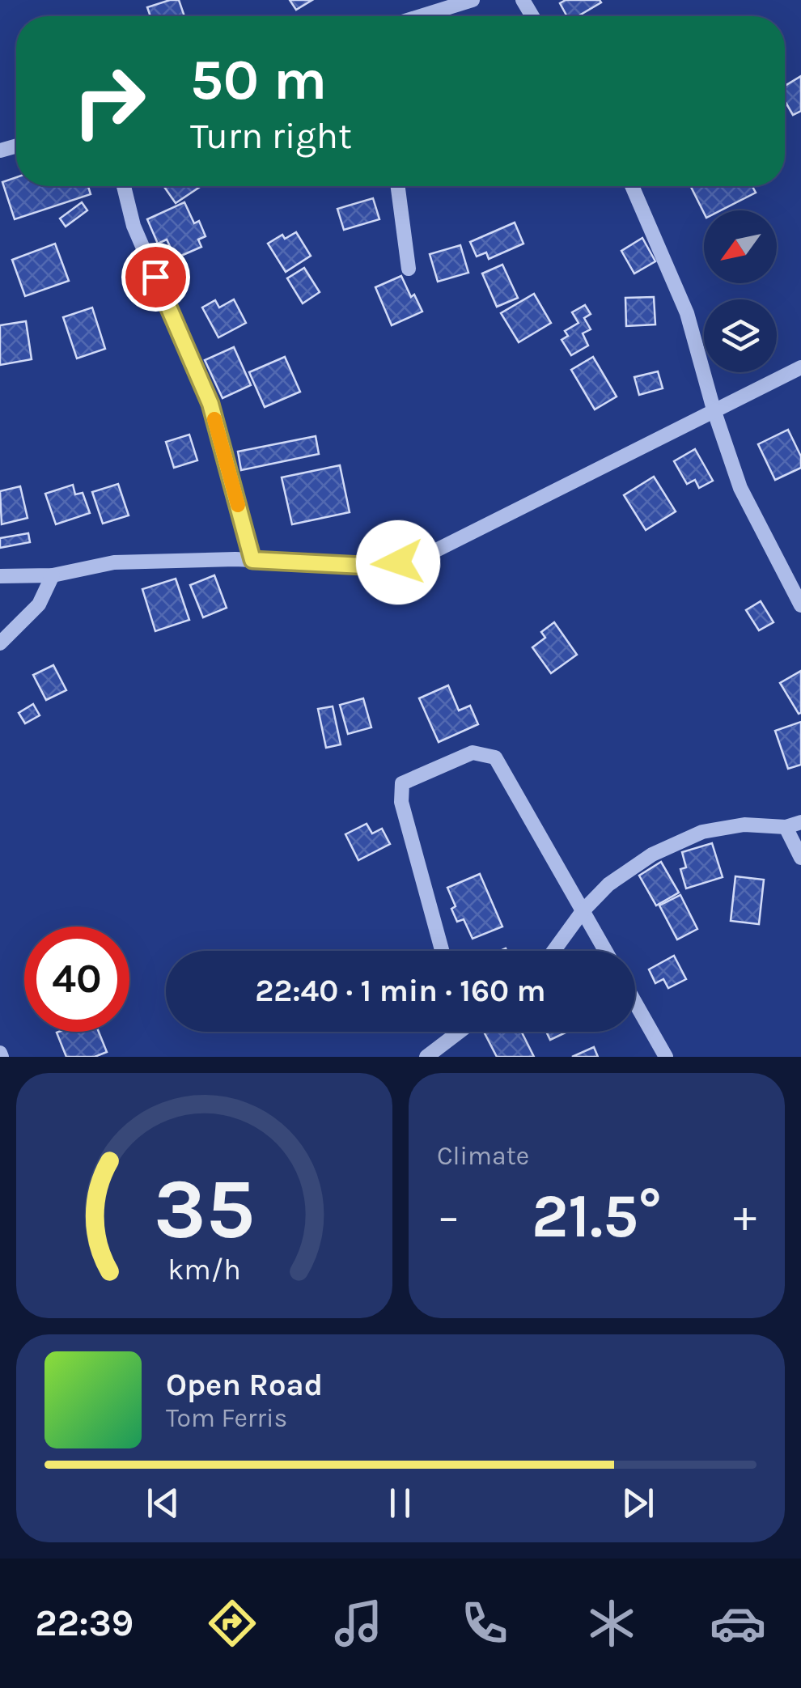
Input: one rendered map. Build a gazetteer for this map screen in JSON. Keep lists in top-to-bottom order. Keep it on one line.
{"north":"bottom left","page":{"turn":["50 m","Turn right"],"limit":"40","trip":"22:40 · 1 min · 160 m","tile":"Climate","heat":["−","21.5°","+"],"song":["Open Road","Tom Ferris"],"tabs":"22:39","gauge":["35","km/h"]}}
